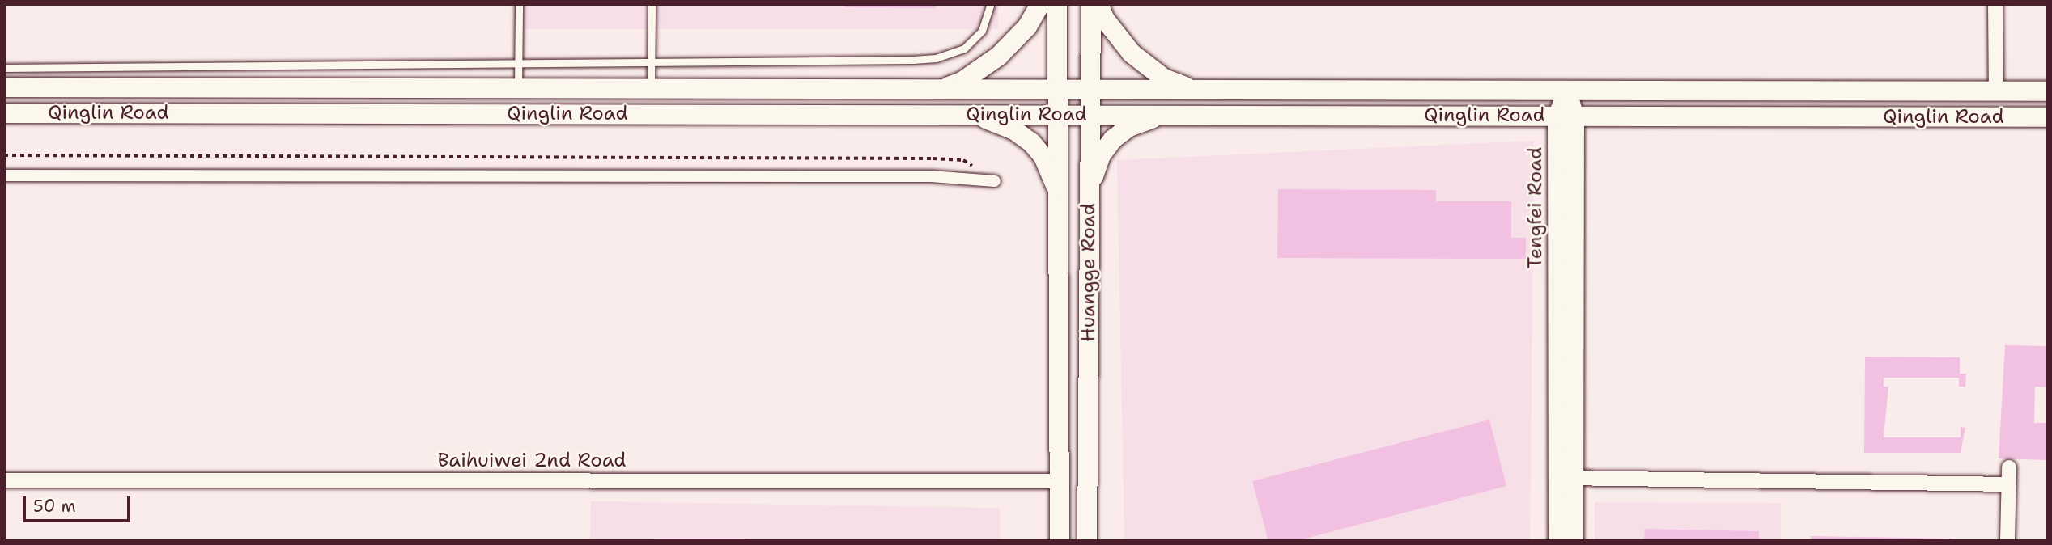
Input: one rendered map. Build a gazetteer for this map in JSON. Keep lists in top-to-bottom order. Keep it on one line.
{"streets":{"main road":["Qinglin Road","Huangge Road"],"street":["Tengfei Road","Baihuiwei 2nd Road"]},"crossings":[["Qinglin Road","Tengfei Road"],["Qinglin Road","Huangge Road"],["Huangge Road","Baihuiwei 2nd Road"]],"scale_bar":"50 m"}
